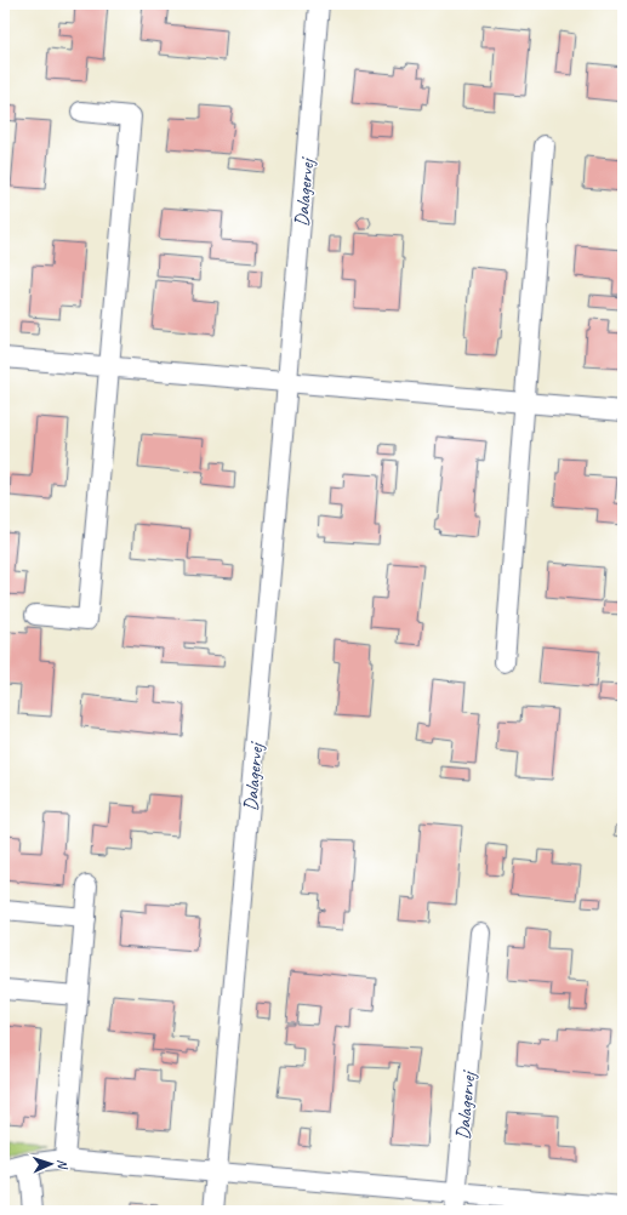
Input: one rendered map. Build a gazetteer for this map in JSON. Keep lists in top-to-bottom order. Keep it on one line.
{"streets":{"street":["Dalagervej"]},"north":"right"}
